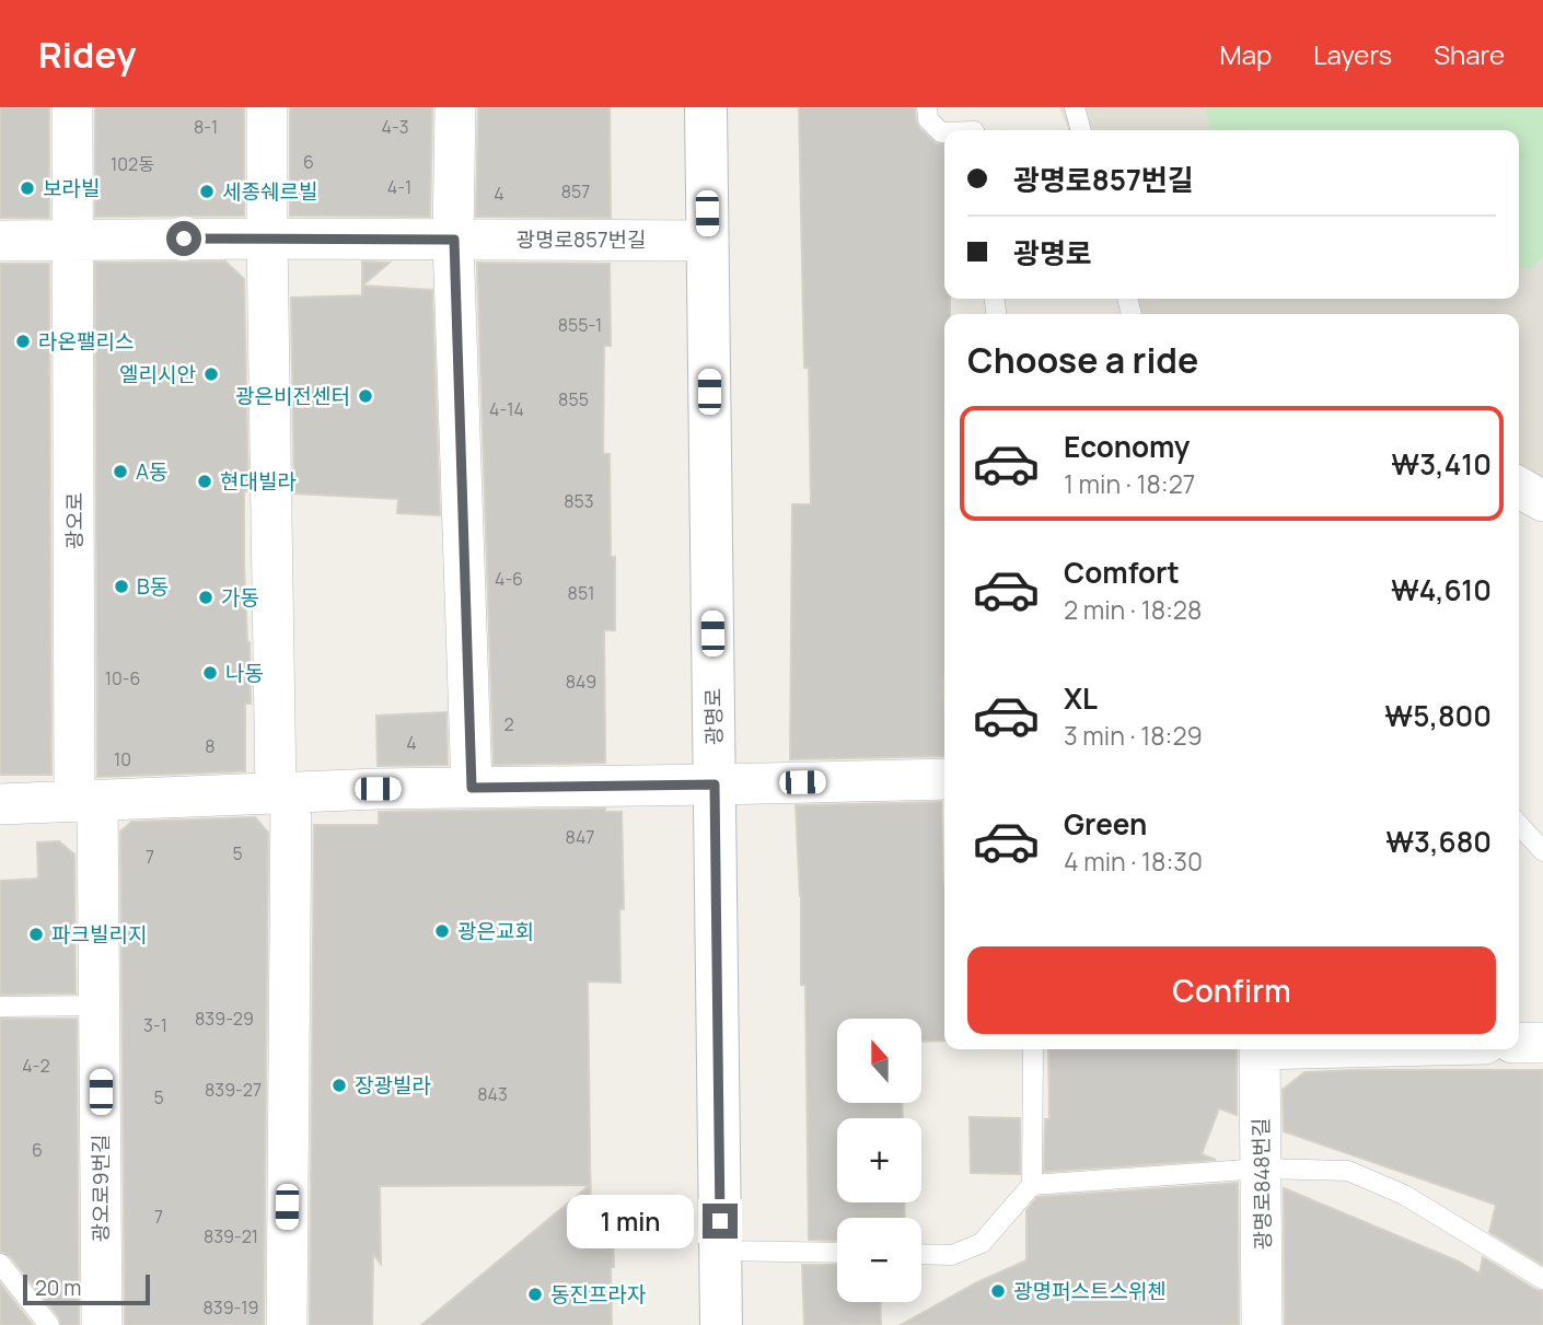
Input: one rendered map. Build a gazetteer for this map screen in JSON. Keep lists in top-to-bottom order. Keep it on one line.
{"streets":{"main road":["광명로"],"street":["광명로857번길","광오로","광명로848번길","광오로9번길"]},"crossings":[["광명로857번길","광오로"],["광명로857번길","광명로"],["광오로","광오로9번길"]],"places":["보라빌","세종쉐르빌","라온팰리스","엘리시안","광은비전센터","A동","현대빌라","B동","가동","나동","광은교회","파크빌리지","장광빌라","광명퍼스트스위첸","동진프라자"],"house_numbers":["8-1","4-3","6","102동","4-1","857","4","855-1","855","4-14","853","4-6","851","10-6","849","2","4","8","10","847","5","7","839-29","3-1","4-2","839-27","843","5","6","7","839-21","839-19"],"scale_bar":"20 m","north":"top","page":{"header":"Ridey","nav":["Map","Layers","Share"],"banner":["광명로857번길","광명로"],"heading":"Choose a ride","list":[{"name":"Economy","note":"1 min · 18:27","value":"₩3,410"},{"name":"Comfort","note":"2 min · 18:28","value":"₩4,610"},{"name":"XL","note":"3 min · 18:29","value":"₩5,800"},{"name":"Green","note":"4 min · 18:30","value":"₩3,680"}],"buttons":"Confirm","map_buttons":["+","−"],"bubble":"1 min","scale":"20 m"}}
